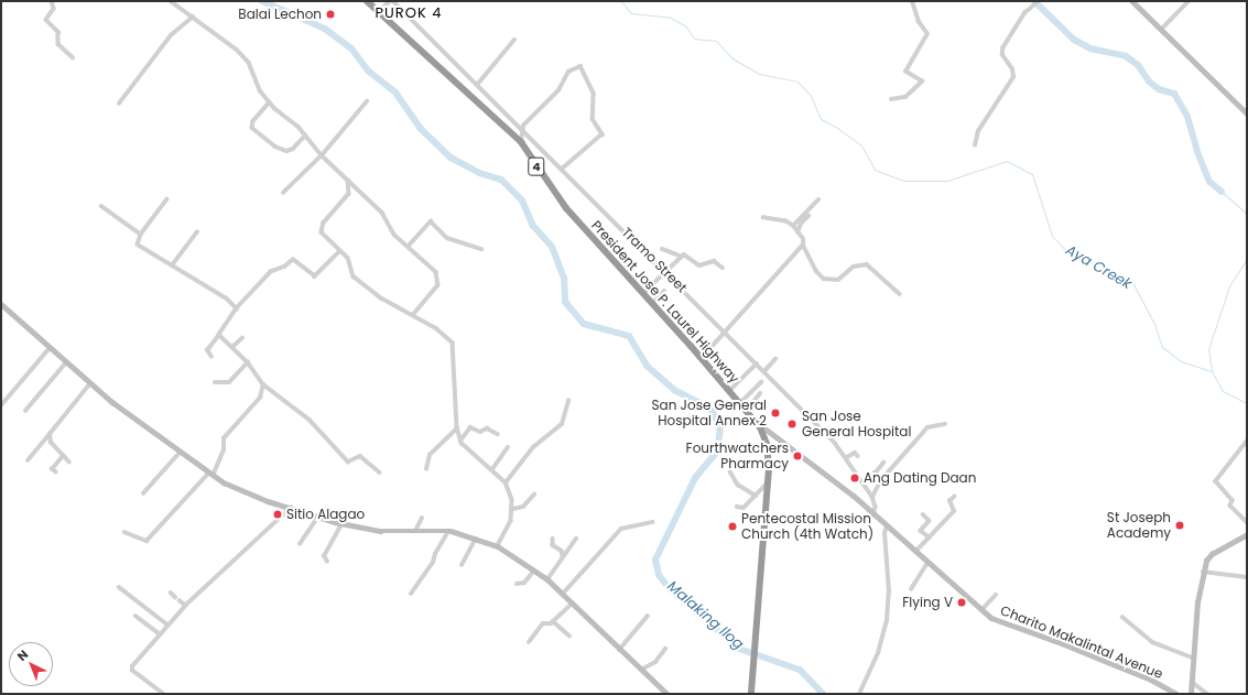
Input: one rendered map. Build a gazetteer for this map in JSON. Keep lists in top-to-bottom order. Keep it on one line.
{"streets":{"highway":["4","President Jose P. Laurel Highway"],"main road":["Charito Makalintal Avenue"],"street":["Tramo Street"]},"crossings":[["Tramo Street","Charito Makalintal Avenue"],["President Jose P. Laurel Highway","Charito Makalintal Avenue"]],"districts":["PUROK 4"],"water":["Aya Creek","Malaking Ilog"],"places":["Balai Lechon","San Jose General Hospital Annex 2","San Jose General Hospital","Fourthwatchers Pharmacy","Ang Dating Daan","Sitio Alagao","St Joseph Academy","Pentecostal Mission Church (4th Watch)","Flying V"],"north":"top left"}
